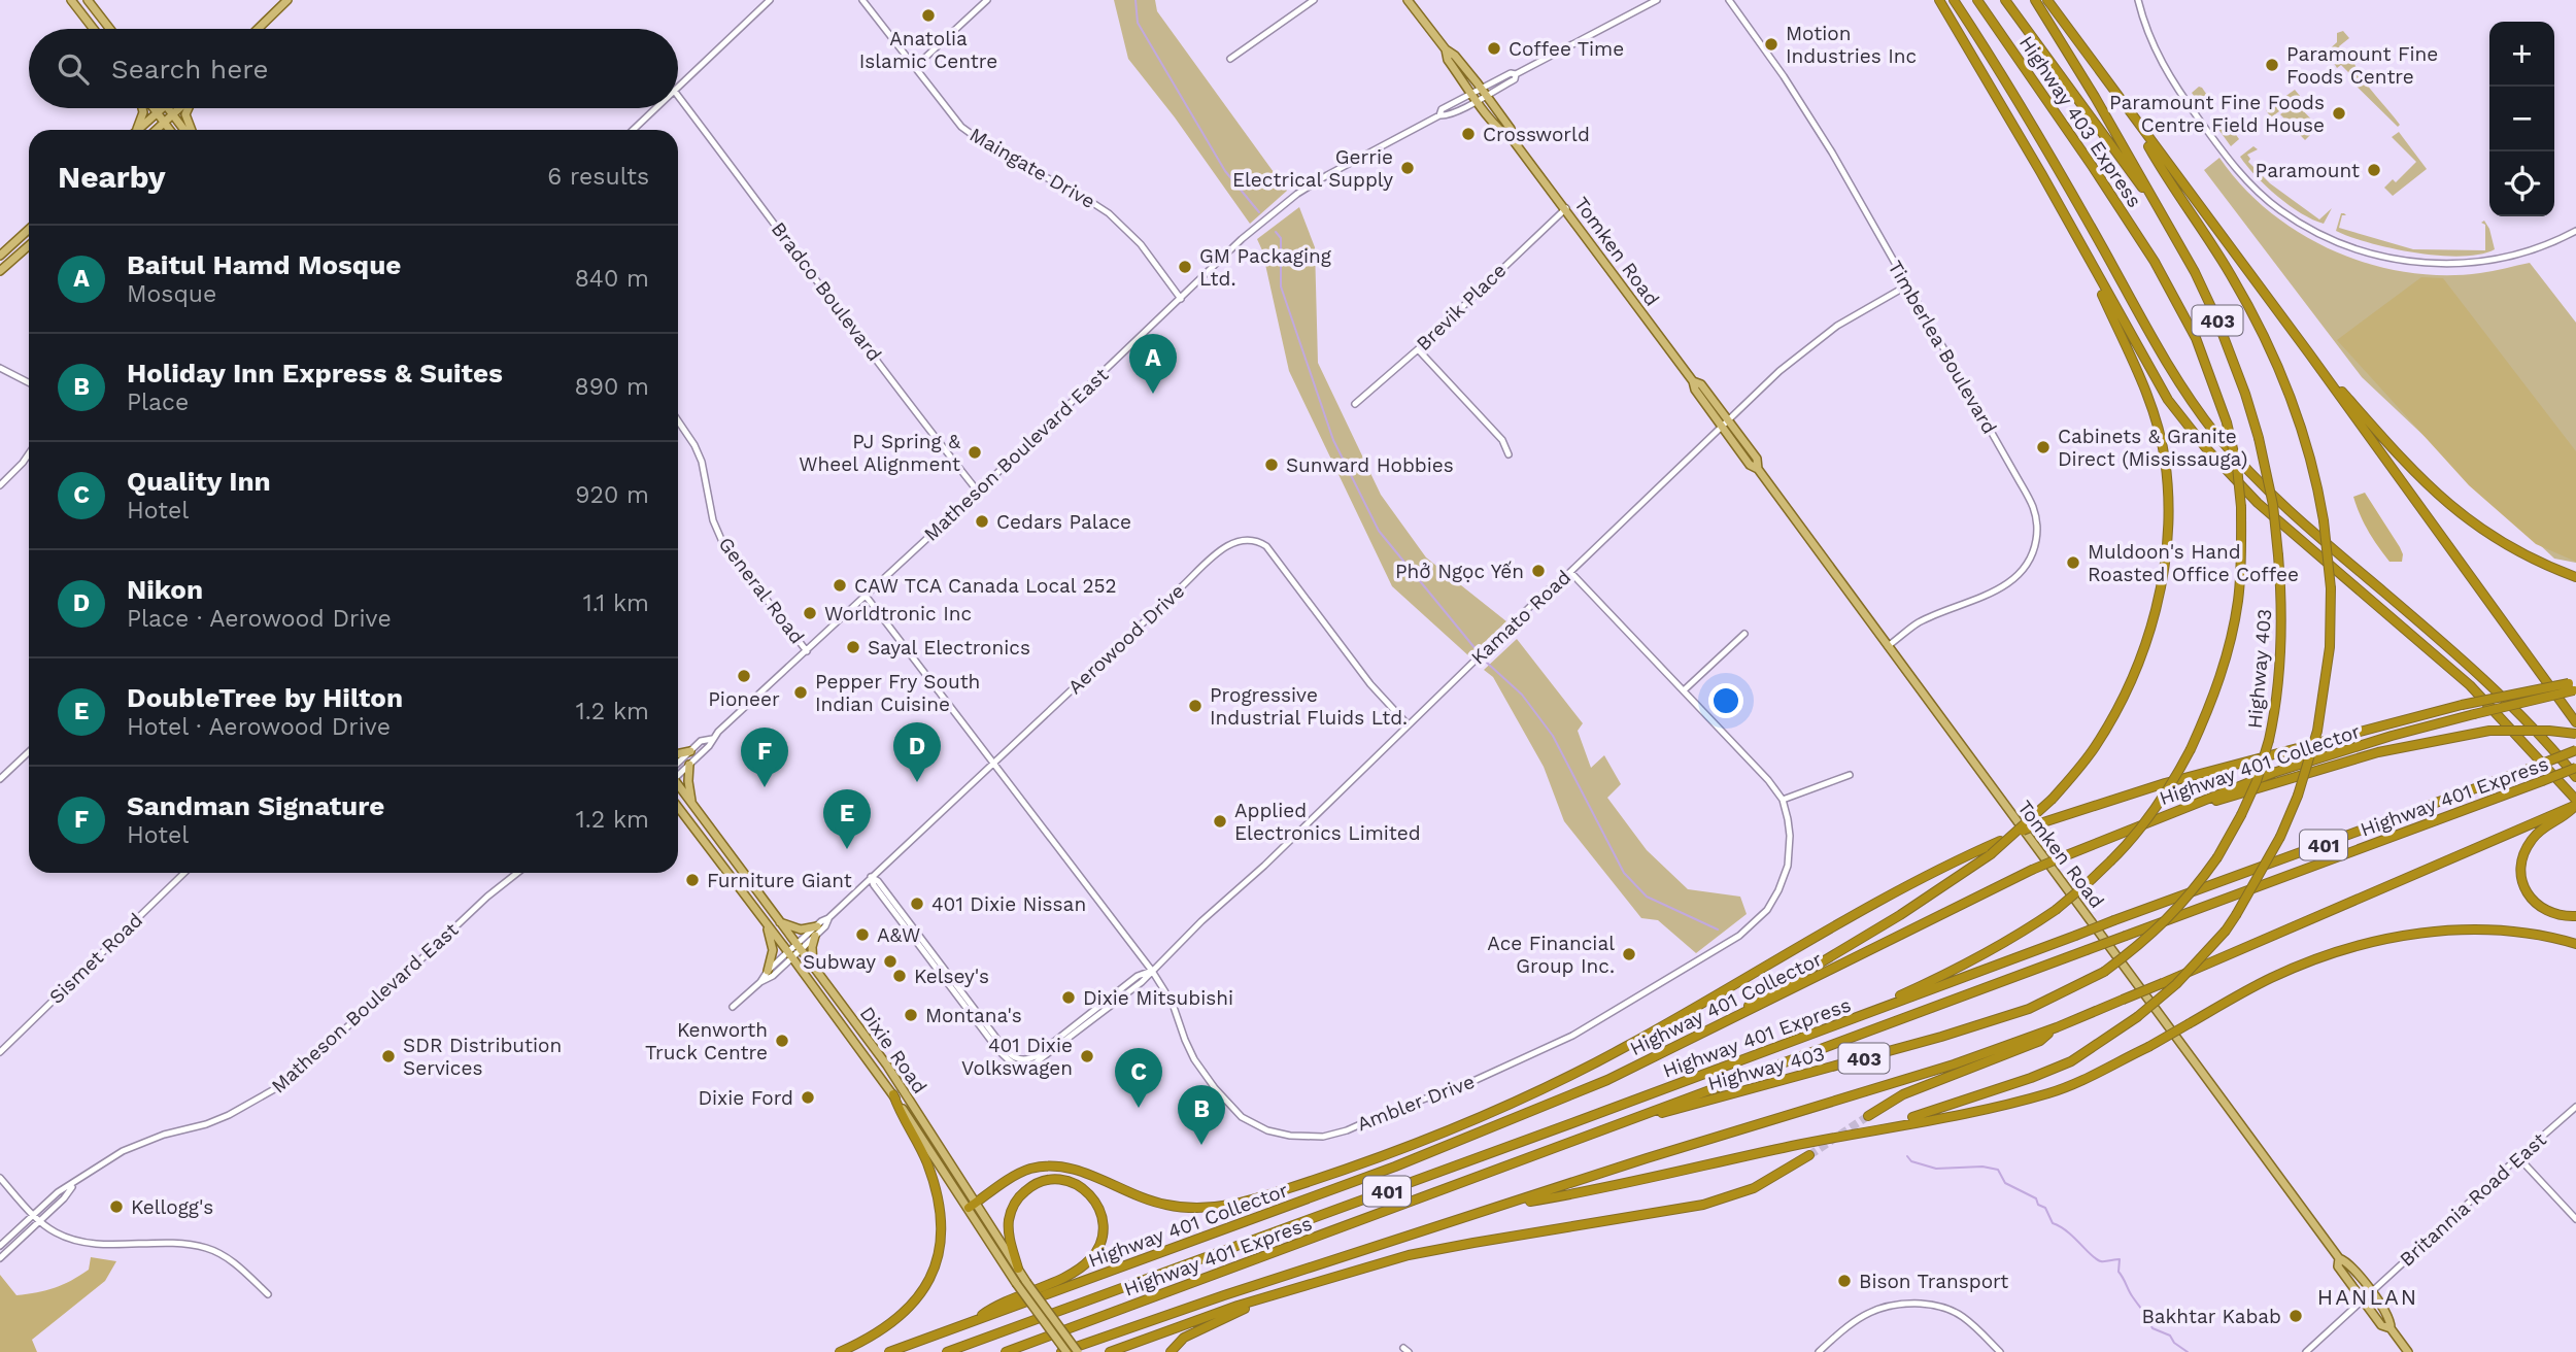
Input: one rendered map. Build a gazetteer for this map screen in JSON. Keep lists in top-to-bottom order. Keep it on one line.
{"streets":{"highway":["Highway 403 Express","403","Highway 403","Highway 401 Collector","Highway 401 Express","401"],"main road":["Tomken Road","Dixie Road"],"street":["Maingate Drive","Bradco Boulevard","Brevik Place","Timberlea Boulevard","Matheson Boulevard East","General Road","Kamato Road","Aerowood Drive","Sismet Road","Ambler Drive","Britannia Road East"]},"crossings":[["Highway 403 Express","Highway 403"],["Maingate Drive","Matheson Boulevard East"],["Tomken Road","Brevik Place"],["Tomken Road","Timberlea Boulevard"],["Tomken Road","Matheson Boulevard East"],["Tomken Road","Kamato Road"],["Tomken Road","Britannia Road East"],["Bradco Boulevard","Matheson Boulevard East"],["Timberlea Boulevard","Kamato Road"],["Matheson Boulevard East","General Road"],["Matheson Boulevard East","Ambler Drive"],["Kamato Road","Aerowood Drive"],["Kamato Road","Ambler Drive"],["Aerowood Drive","Dixie Road"],["Aerowood Drive","Ambler Drive"],["Highway 403","Highway 401 Express"],["401","Dixie Road"]],"districts":["HANLAN"],"places":["Anatolia Islamic Centre","Motion Industries Inc","Coffee Time","Paramount Fine Foods Centre","Paramount Fine Foods Centre Field House","Crossworld","Gerrie Electrical Supply","Paramount","GM Packaging Ltd.","Cabinets & Granite Direct (Mississauga)","PJ Spring & Wheel Alignment","Sunward Hobbies","Cedars Palace","Muldoon's Hand Roasted Office Coffee","Phở Ngọc Yến","CAW TCA Canada Local 252","Worldtronic Inc","Sayal Electronics","Pioneer","Pepper Fry South Indian Cuisine","Progressive Industrial Fluids Ltd.","Applied Electronics Limited","Furniture Giant","401 Dixie Nissan","A&W","Ace Financial Group Inc.","Subway","Kelsey's","Dixie Mitsubishi","Montana's","Kenworth Truck Centre","SDR Distribution Services","401 Dixie Volkswagen","Dixie Ford","Kellogg's","Bison Transport","Bakhtar Kabab"],"page":{"map_buttons":["+","−"],"search":"Search here","heading":["Nearby","6 results"],"list":[{"mark":"A","name":"Baitul Hamd Mosque","note":"Mosque","value":"840 m"},{"mark":"B","name":"Holiday Inn Express & Suites","note":"Place","value":"890 m"},{"mark":"C","name":"Quality Inn","note":"Hotel","value":"920 m"},{"mark":"D","name":"Nikon","note":"Place · Aerowood Drive","value":"1.1 km"},{"mark":"E","name":"DoubleTree by Hilton","note":"Hotel · Aerowood Drive","value":"1.2 km"},{"mark":"F","name":"Sandman Signature","note":"Hotel","value":"1.2 km"}],"pins":["A","D","F","E","C","B"]}}
